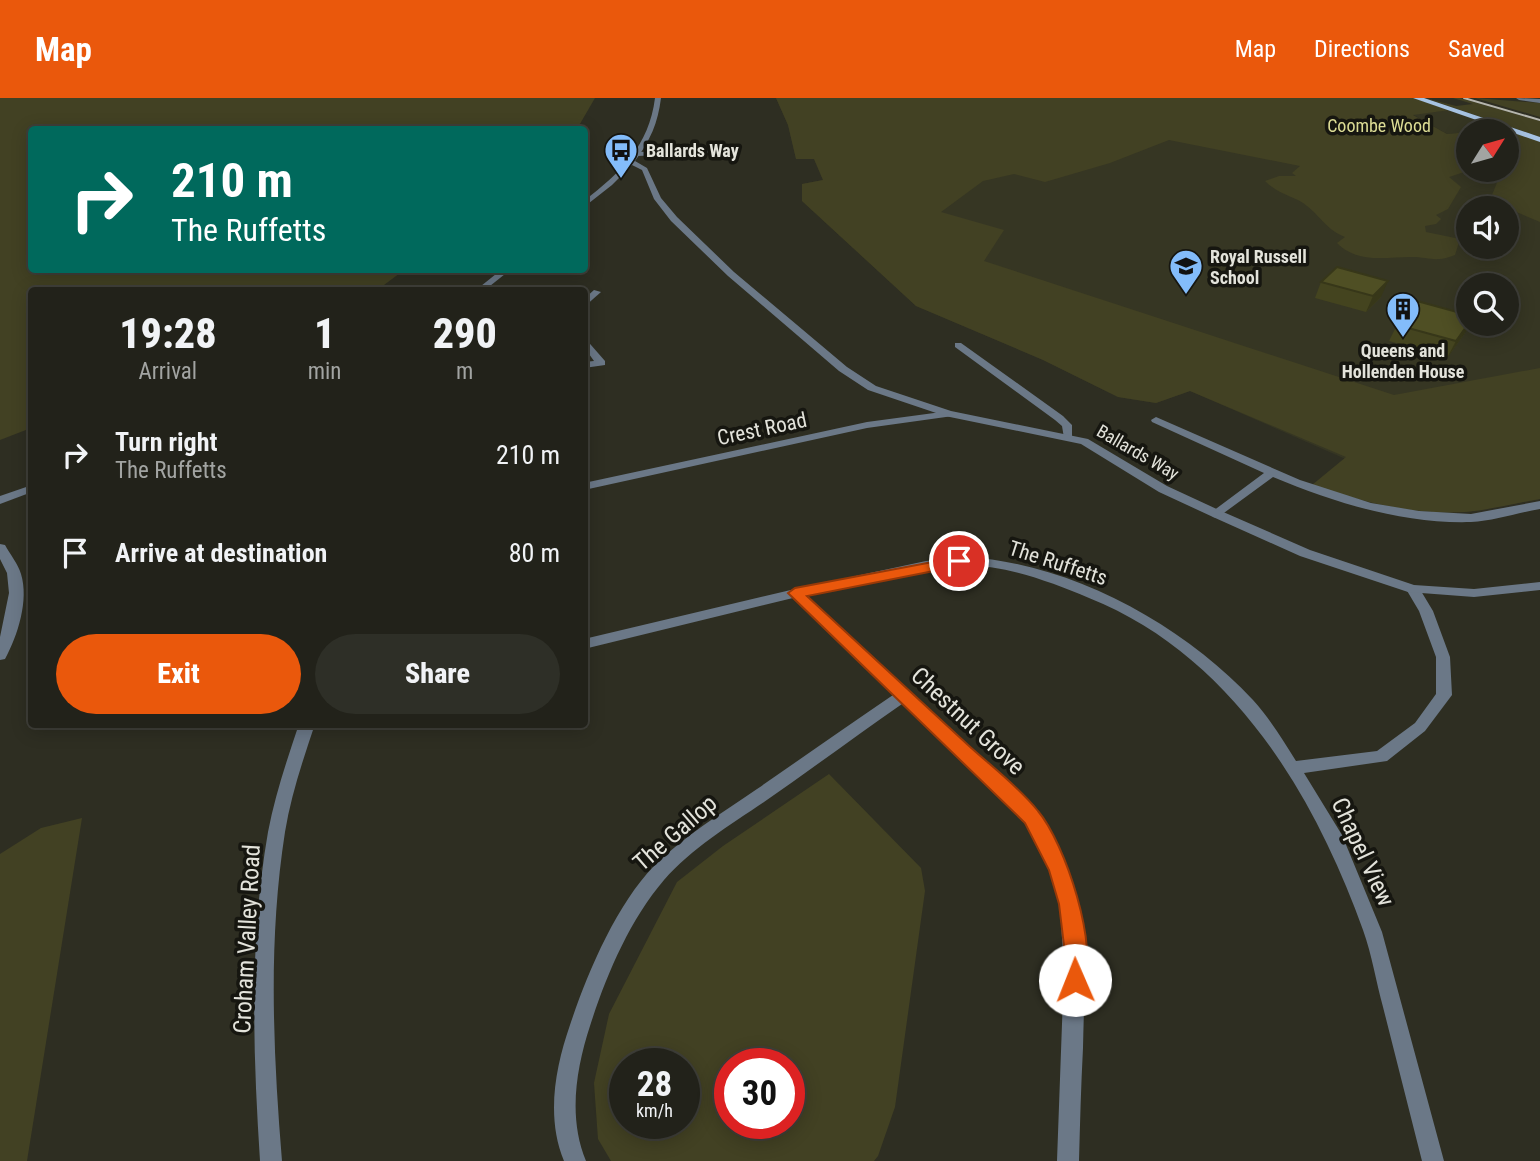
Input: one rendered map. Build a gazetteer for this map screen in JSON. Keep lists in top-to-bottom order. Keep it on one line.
{"streets":{"street":["Crest Road","Ballards Way","The Ruffetts","Chestnut Grove","The Gallop","Chapel View","Croham Valley Road"]},"crossings":[["Crest Road","Ballards Way"],["The Ruffetts","Chestnut Grove"],["The Ruffetts","Chapel View"],["Chestnut Grove","The Gallop"]],"parks":["Coombe Wood"],"places":{"bus stop":["Ballards Way"],"school or university":["Royal Russell School"],"building":["Queens and Hollenden House"]},"north":"top right","page":{"header":"Map","nav":["Map","Directions","Saved"],"turn":["210 m","The Ruffetts"],"eta":["19:28","Arrival","1","min","290","m"],"list":[{"name":"Turn right","note":"The Ruffetts","value":"210 m"},{"name":"Arrive at destination","value":"80 m"}],"buttons":["Exit","Share"],"speed":"28 km/h","limit":"30"}}
